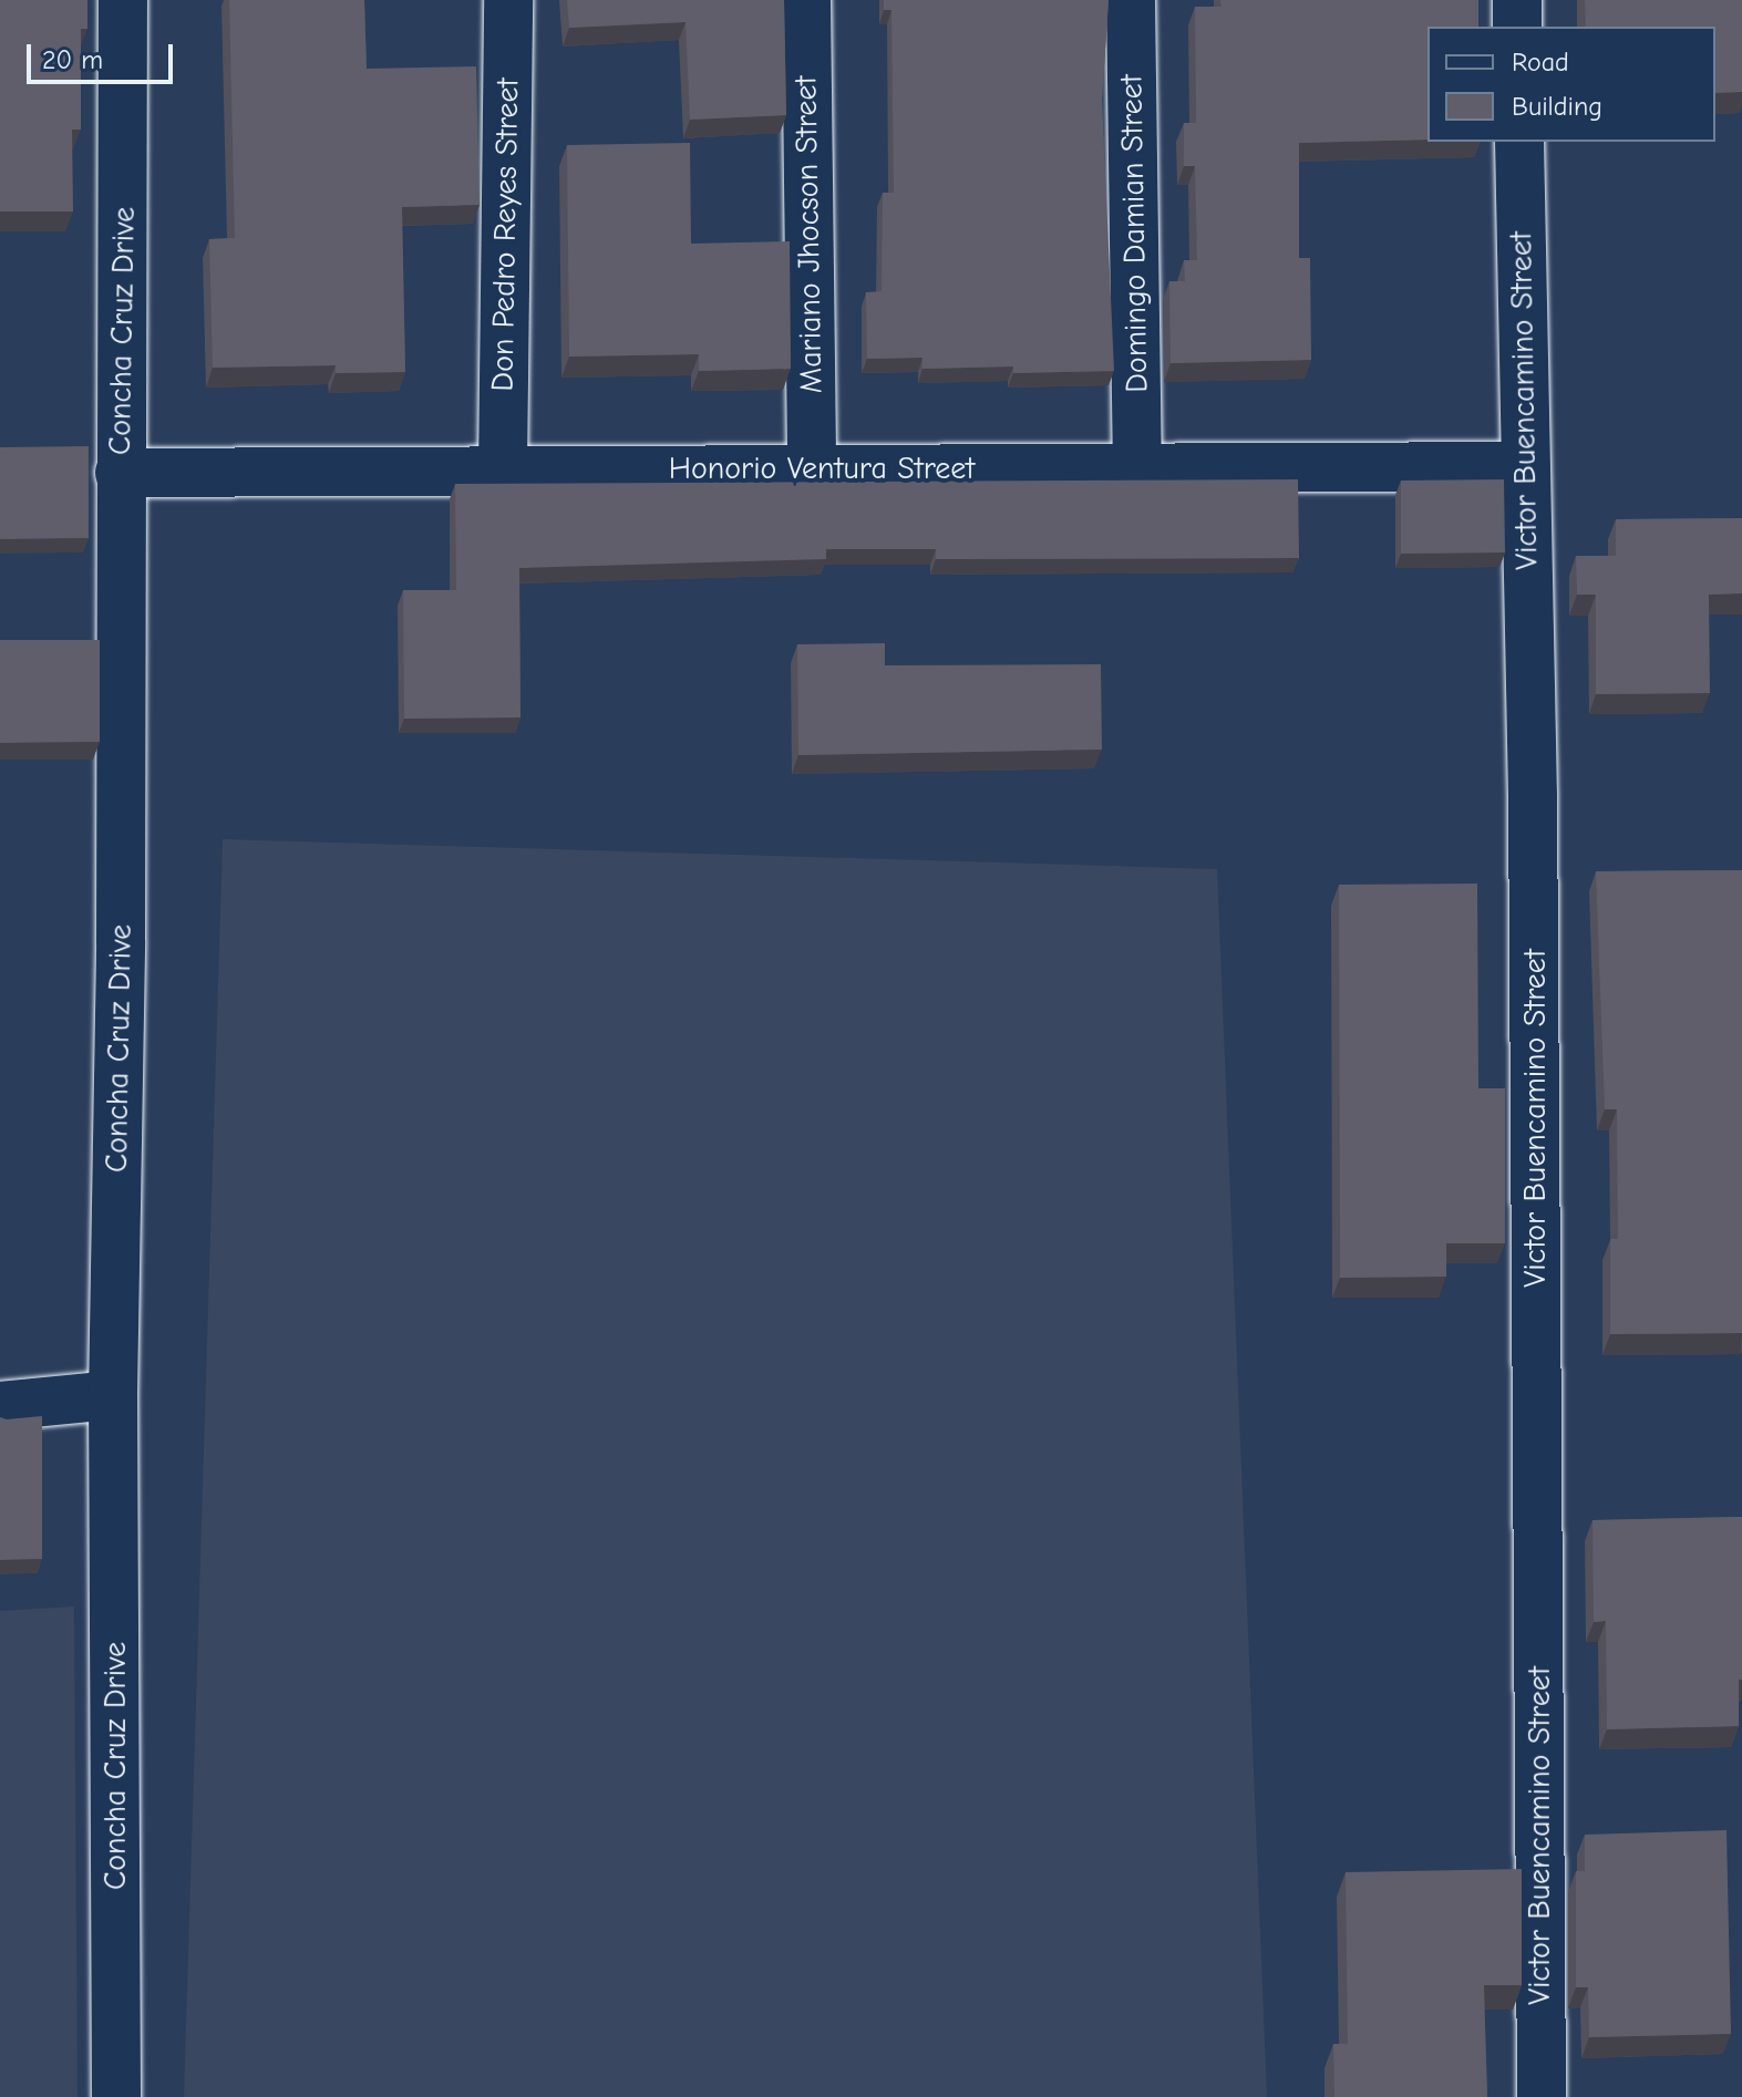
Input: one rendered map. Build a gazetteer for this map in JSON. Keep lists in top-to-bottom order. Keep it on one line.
{"streets":{"street":["Domingo Damian Street","Don Pedro Reyes Street","Mariano Jhocson Street","Concha Cruz Drive","Victor Buencamino Street","Honorio Ventura Street"]},"crossings":[["Domingo Damian Street","Honorio Ventura Street"],["Don Pedro Reyes Street","Honorio Ventura Street"],["Mariano Jhocson Street","Honorio Ventura Street"],["Concha Cruz Drive","Honorio Ventura Street"],["Victor Buencamino Street","Honorio Ventura Street"]],"legend":["Road","Building"],"scale_bar":"20 m"}
